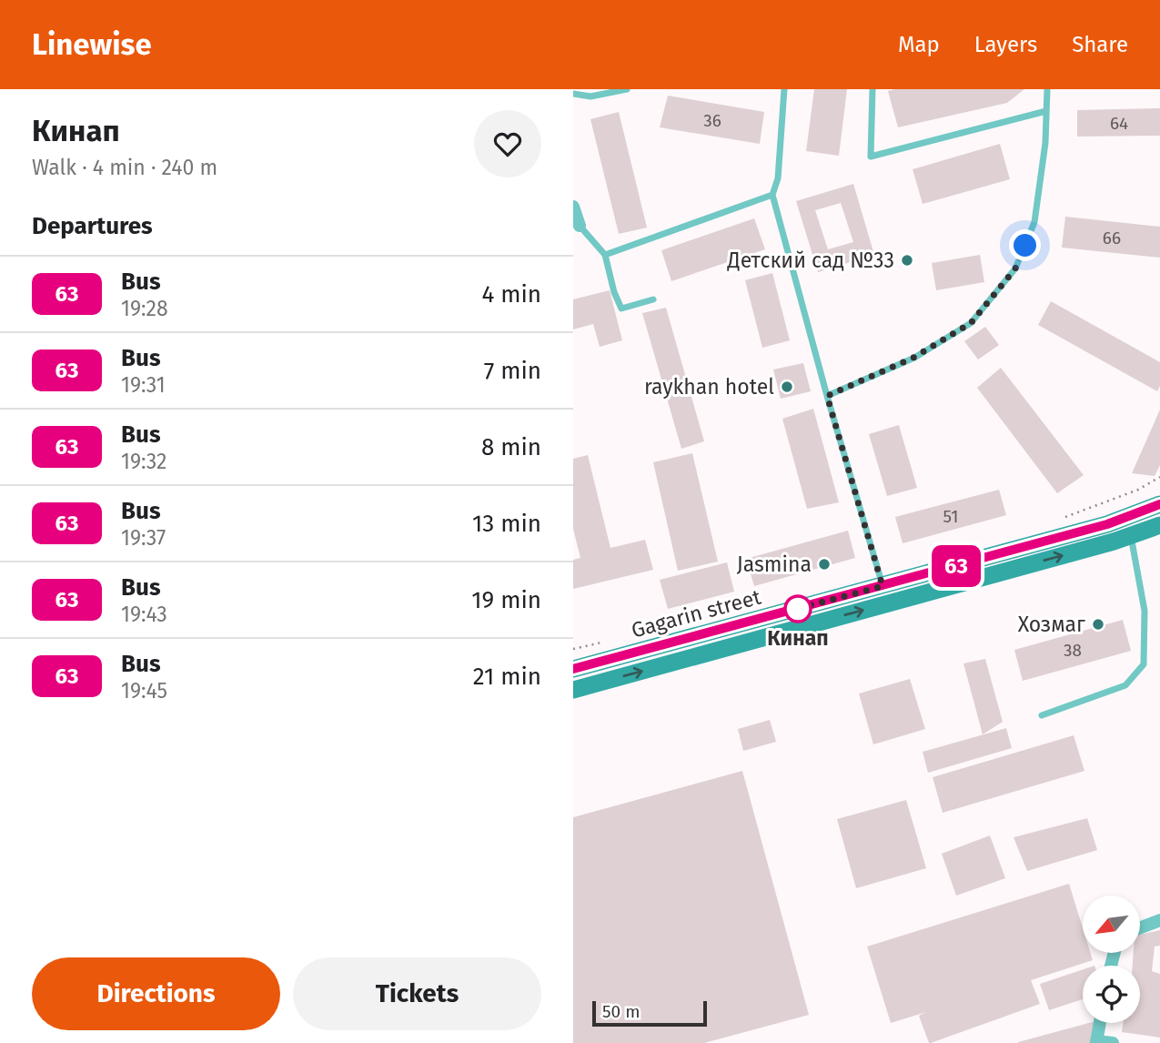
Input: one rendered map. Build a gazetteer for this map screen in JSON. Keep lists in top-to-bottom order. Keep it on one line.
{"streets":{"main road":["Gagarin street"]},"places":["Детский сад №33","raykhan hotel","Jasmina","Кинап","Хозмаг"],"lines":["bus line 63"],"house_numbers":["36","64","66","51","38"],"scale_bar":"50 m","north":"bottom left","page":{"header":"Linewise","nav":["Map","Layers","Share"],"heading":[["Кинап","Walk · 4 min · 240 m"],"Departures"],"on_map":"63","list":[{"mark":"63","name":"Bus","note":"19:28","value":"4 min"},{"mark":"63","name":"Bus","note":"19:31","value":"7 min"},{"mark":"63","name":"Bus","note":"19:32","value":"8 min"},{"mark":"63","name":"Bus","note":"19:37","value":"13 min"},{"mark":"63","name":"Bus","note":"19:43","value":"19 min"},{"mark":"63","name":"Bus","note":"19:45","value":"21 min"}],"buttons":["Directions","Tickets"],"scale":"50 m"}}
